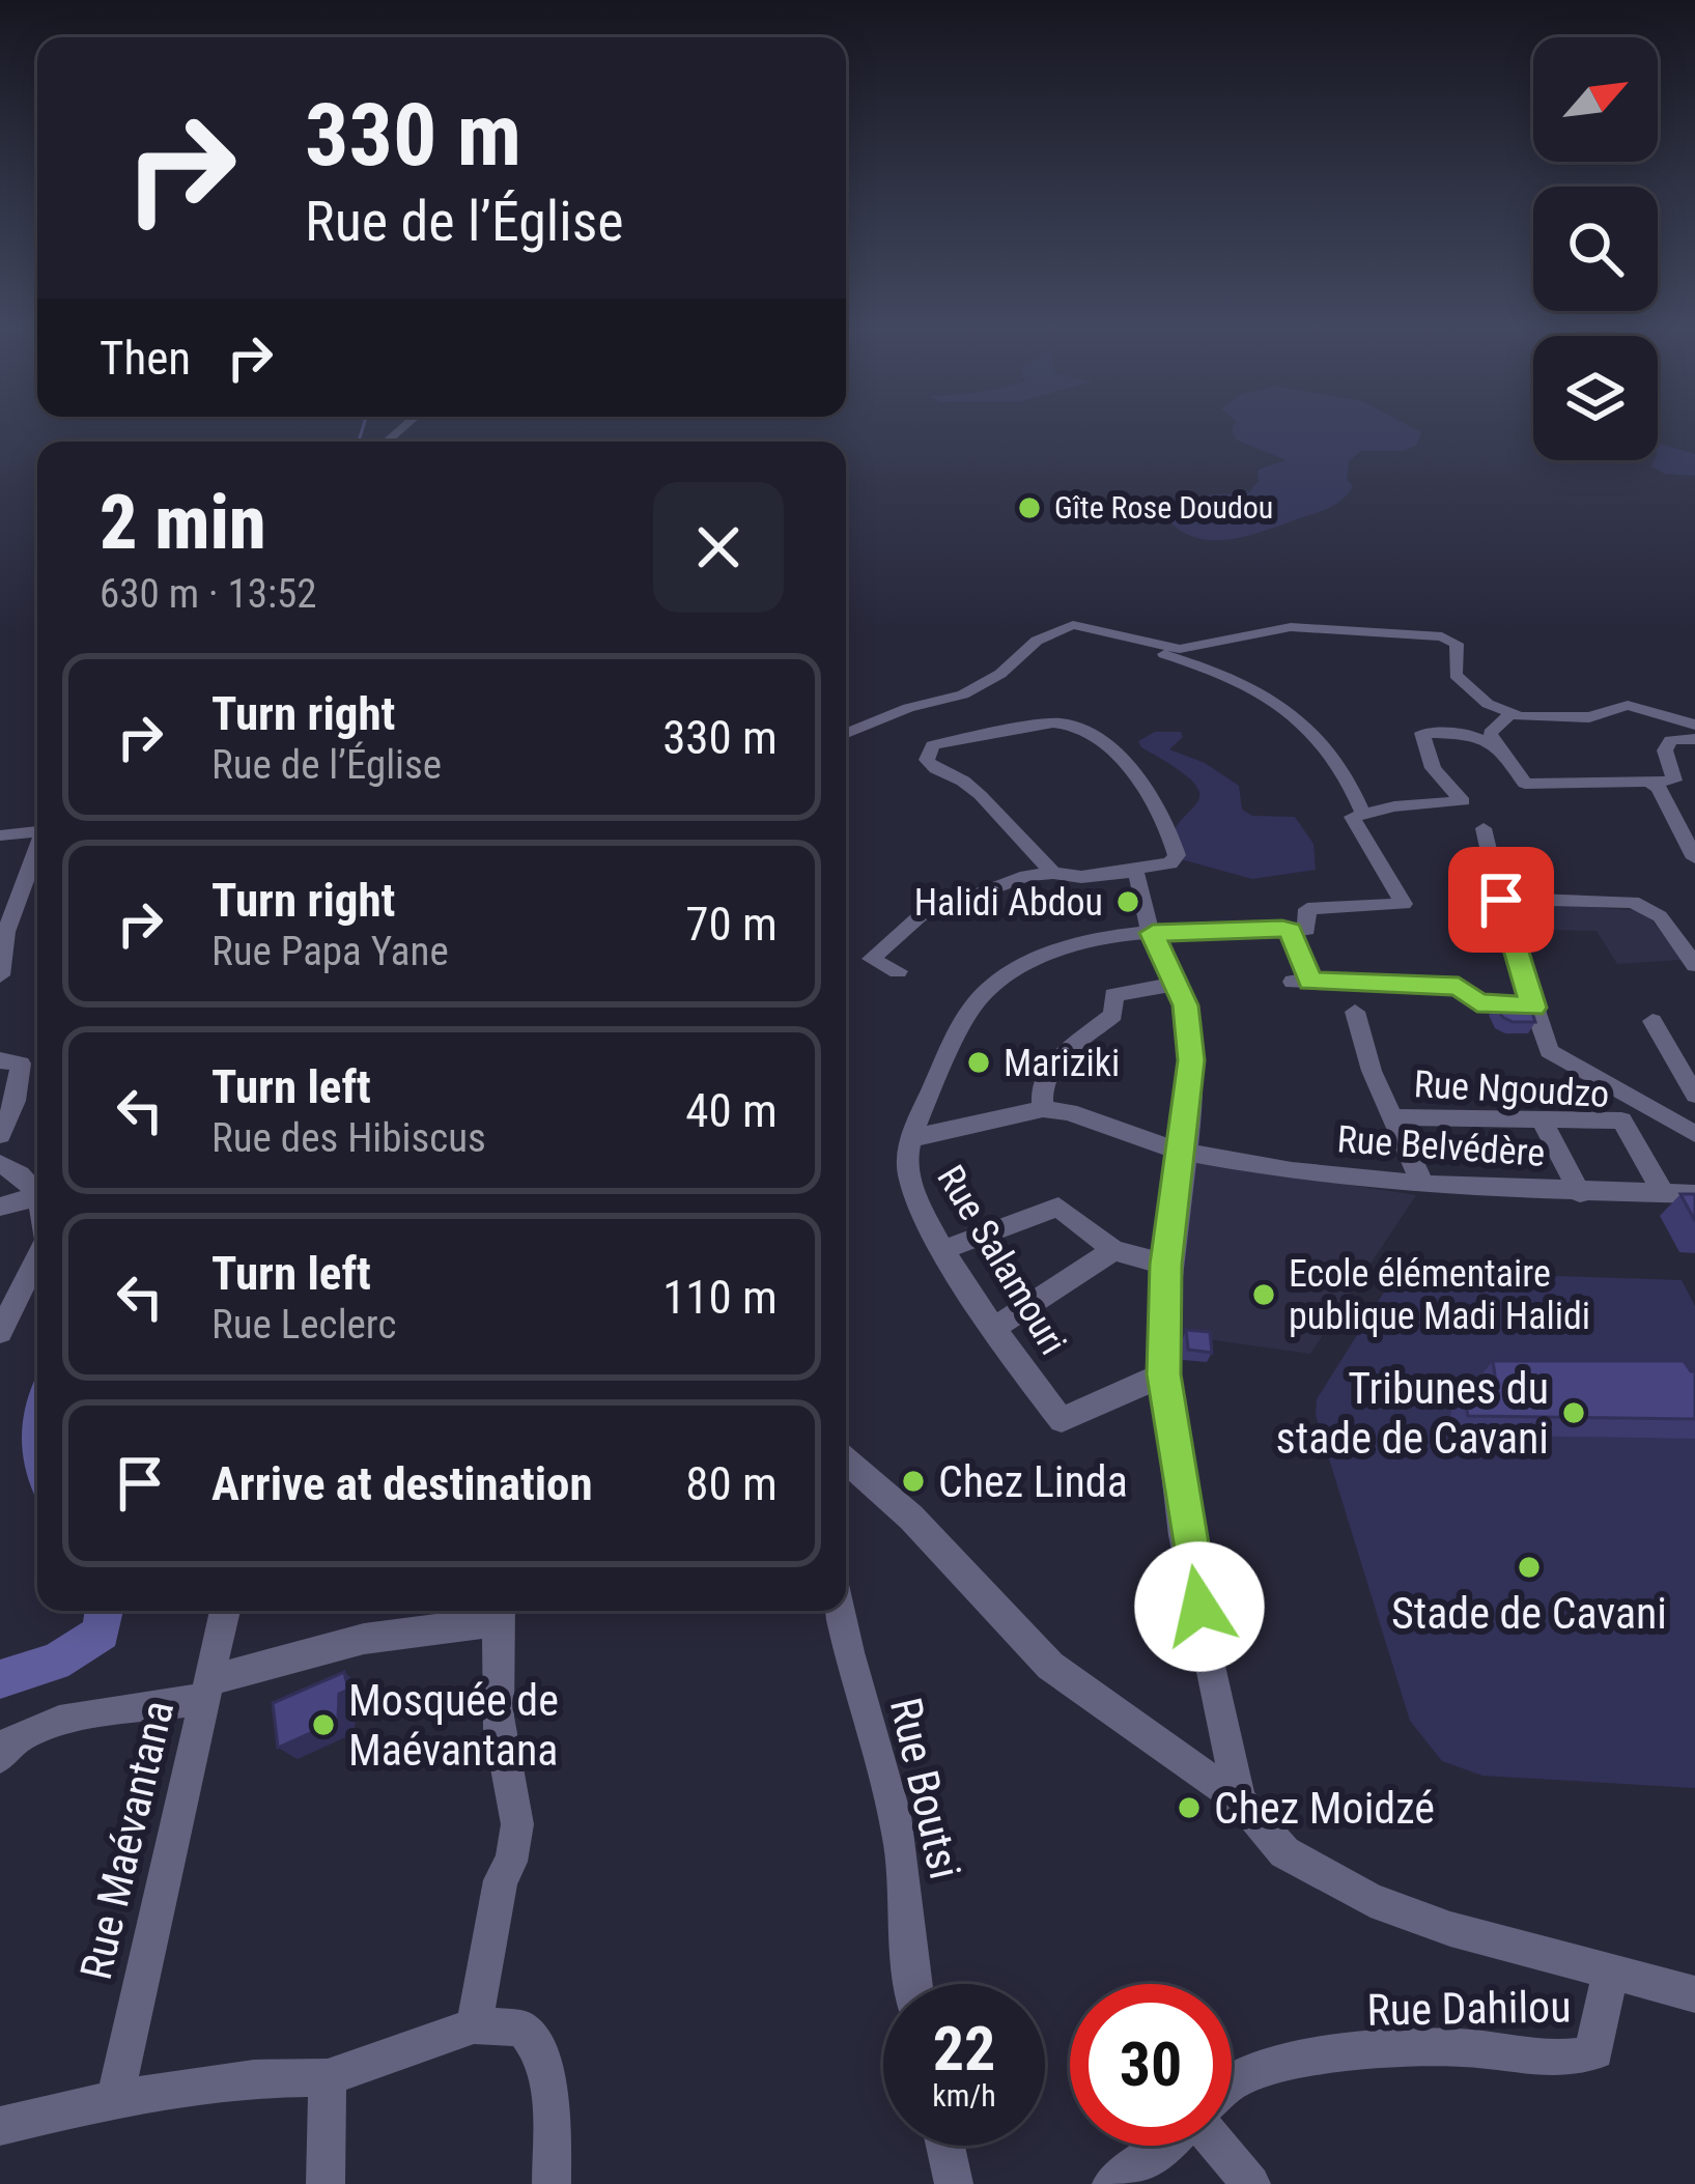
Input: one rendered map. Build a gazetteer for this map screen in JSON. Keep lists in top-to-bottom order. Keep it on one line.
{"streets":{"street":["Rue Ngoudzo","Rue Belvédère","Rue Salamouri","Rue Boutsi","Rue Maévantana","Rue Dahilou"]},"crossings":[["Rue Ngoudzo","Rue Belvédère"]],"places":["Gîte Rose Doudou","Halidi Abdou","Mariziki","Ecole élémentaire publique Madi Halidi","Tribunes du stade de Cavani","Chez Linda","Stade de Cavani","Mosquée de Maévantana","Chez Moidzé"],"north":"top right","page":{"turn":["330 m","Rue de l’Église"],"then":"Then","heading":["2 min","630 m · 13:52"],"list":[{"name":"Turn right","note":"Rue de l’Église","value":"330 m"},{"name":"Turn right","note":"Rue Papa Yane","value":"70 m"},{"name":"Turn left","note":"Rue des Hibiscus","value":"40 m"},{"name":"Turn left","note":"Rue Leclerc","value":"110 m"},{"name":"Arrive at destination","value":"80 m"}],"speed":"22 km/h","limit":"30"}}
